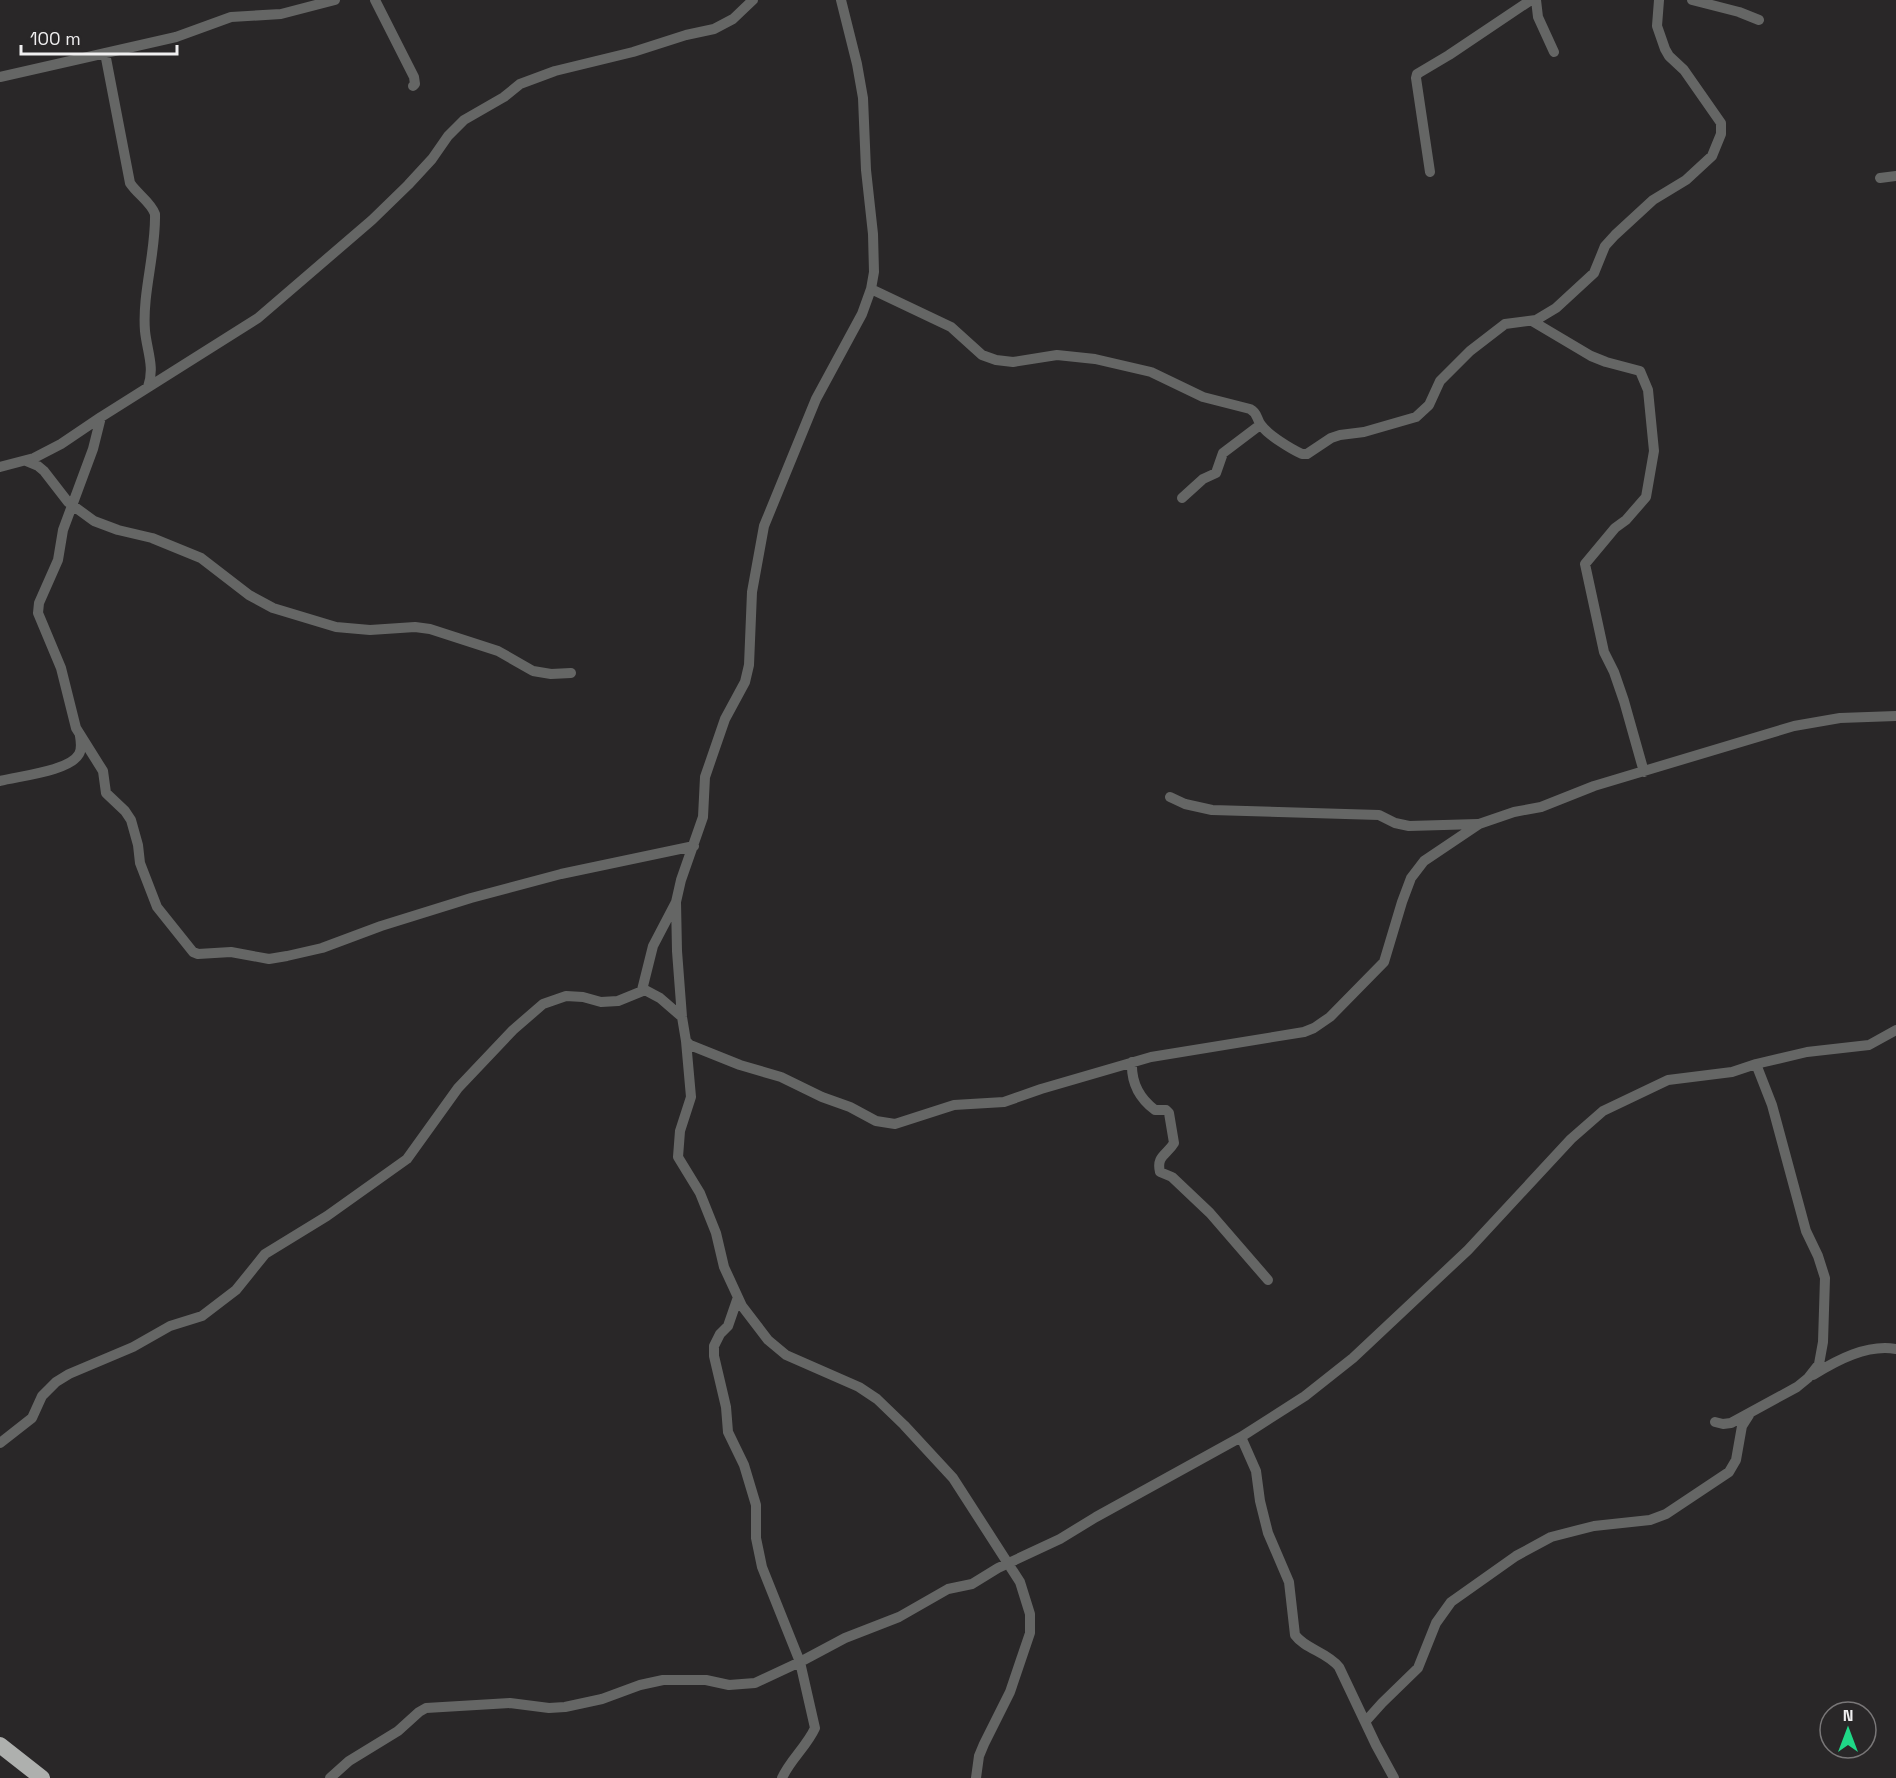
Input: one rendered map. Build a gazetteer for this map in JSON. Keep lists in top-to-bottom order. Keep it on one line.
{"scale_bar":"100 m","north":"top"}
